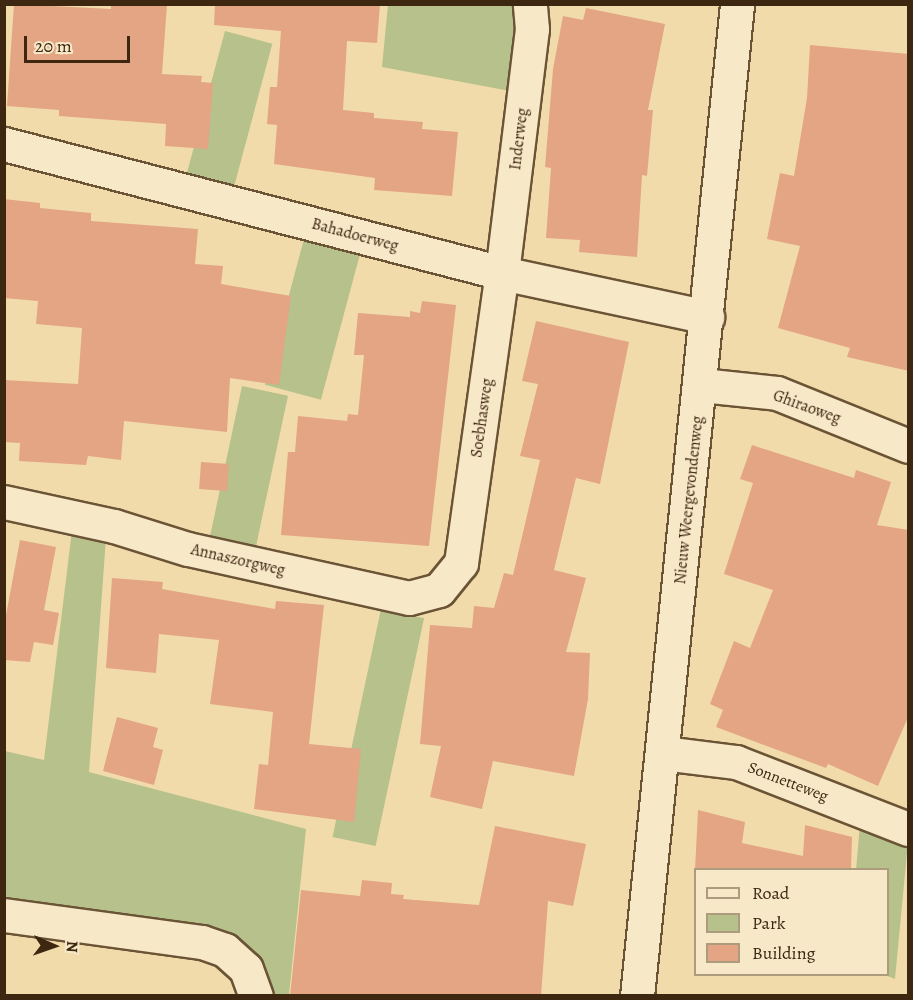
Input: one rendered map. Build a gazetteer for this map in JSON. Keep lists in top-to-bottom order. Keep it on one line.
{"streets":{"street":["Inderweg","Bahadoerweg","Ghiraoweg","Soebhasweg","Nieuw Weergevondenweg","Annaszorgweg","Sonnetteweg"]},"crossings":[["Inderweg","Bahadoerweg"],["Inderweg","Soebhasweg"],["Bahadoerweg","Soebhasweg"],["Bahadoerweg","Nieuw Weergevondenweg"],["Ghiraoweg","Nieuw Weergevondenweg"],["Soebhasweg","Annaszorgweg"],["Nieuw Weergevondenweg","Sonnetteweg"]],"legend":["Road","Park","Building"],"scale_bar":"20 m","north":"right"}
